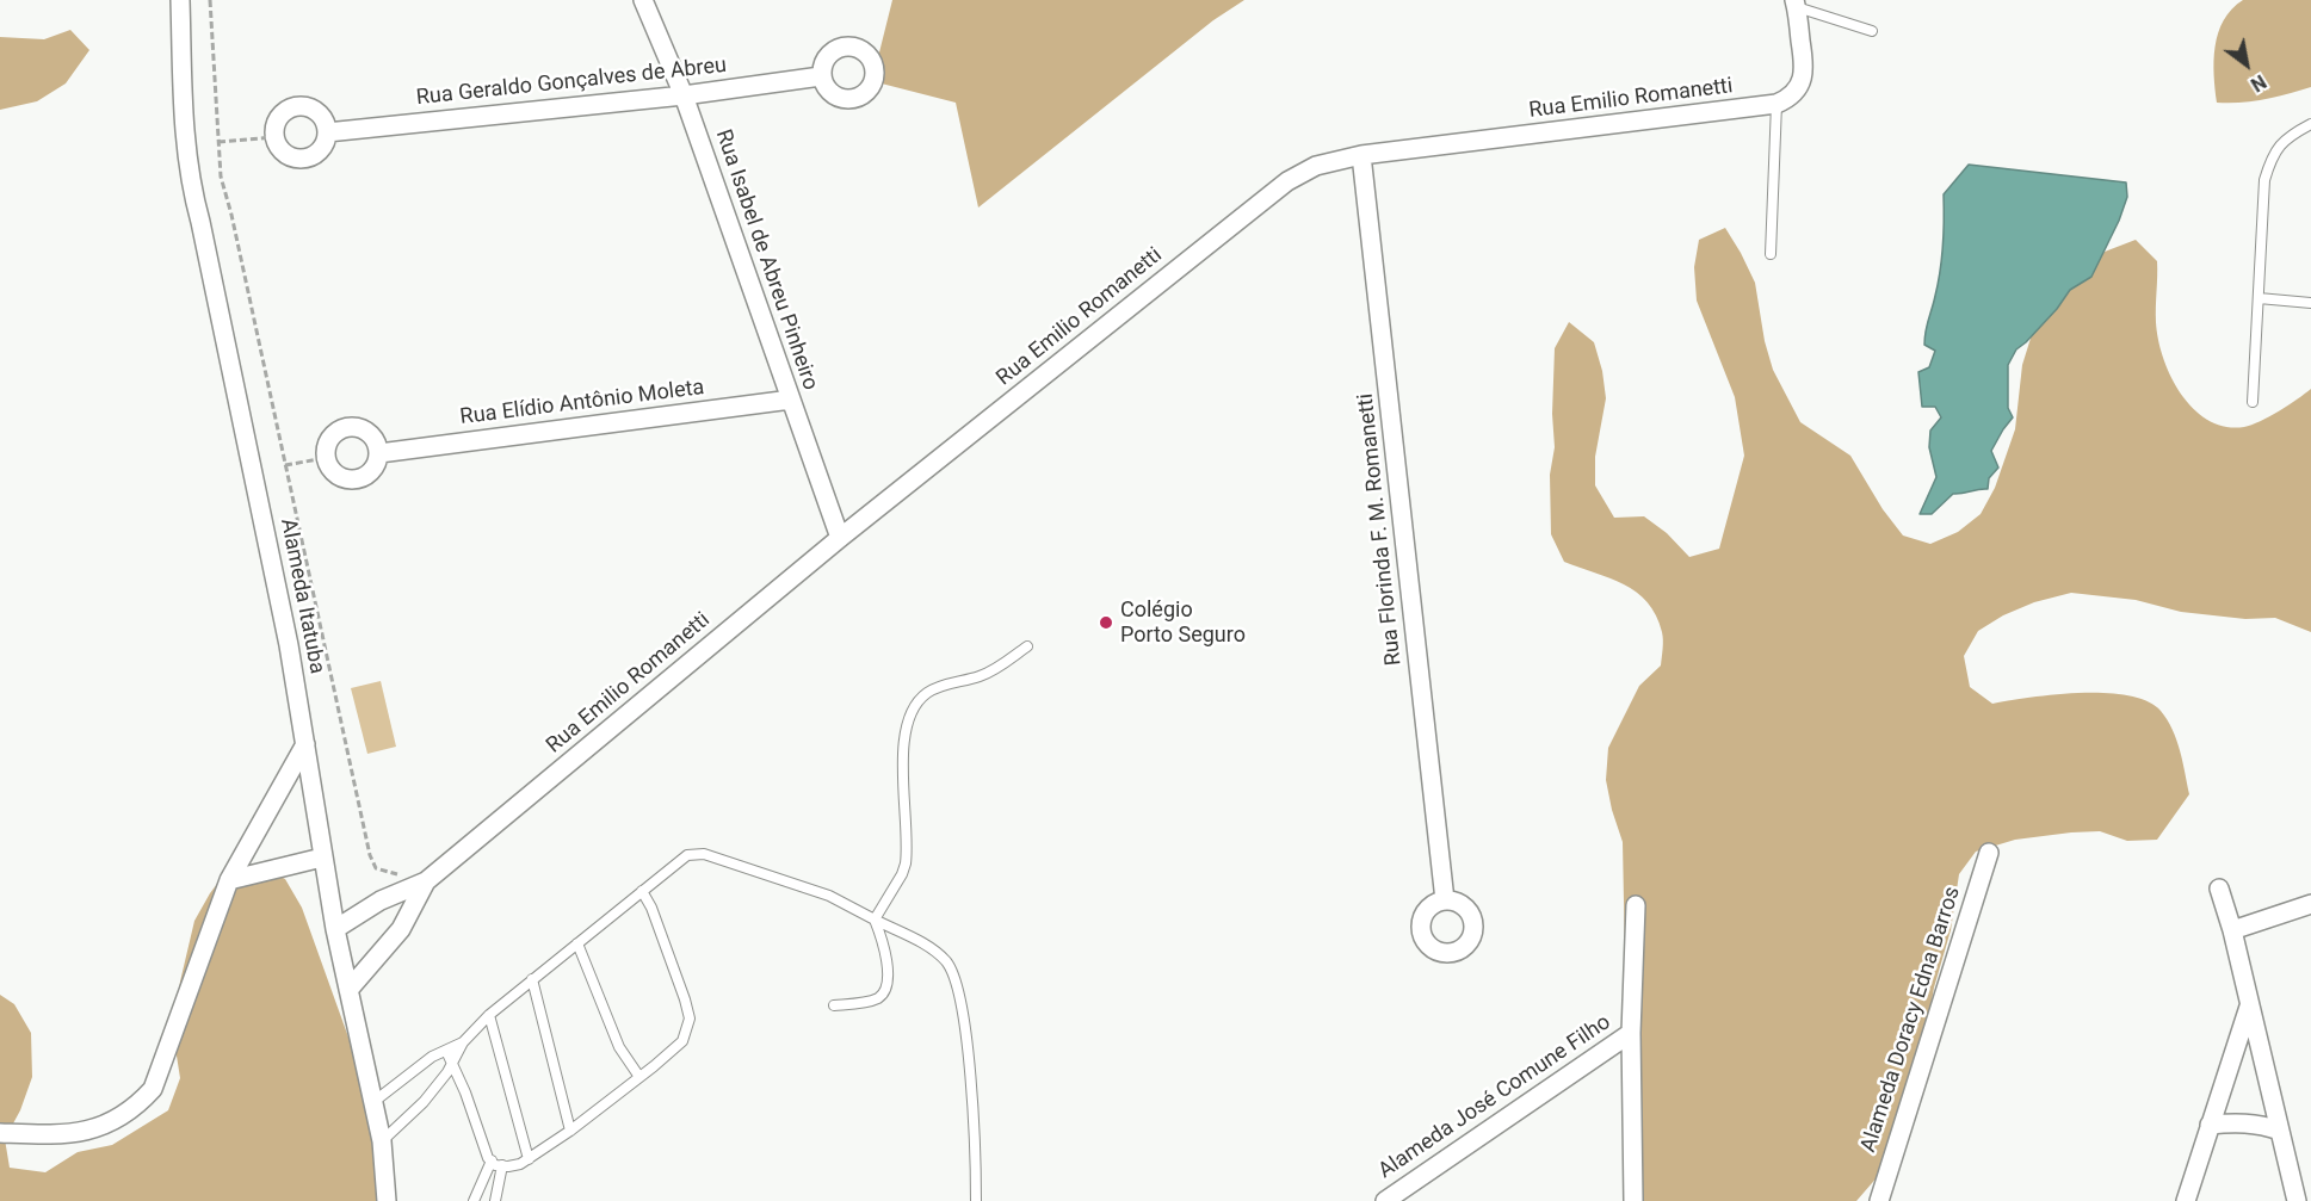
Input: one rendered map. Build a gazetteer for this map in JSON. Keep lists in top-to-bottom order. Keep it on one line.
{"streets":{"street":["Rua Geraldo Gonçalves de Abreu","Rua Emilio Romanetti","Rua Isabel de Abreu Pinheiro","Rua Elídio Antônio Moleta","Rua Florinda F. M. Romanetti","Alameda Itatuba","Alameda Doracy Edna Barros","Alameda José Comune Filho"]},"crossings":[["Rua Geraldo Gonçalves de Abreu","Rua Isabel de Abreu Pinheiro"],["Rua Emilio Romanetti","Rua Isabel de Abreu Pinheiro"],["Rua Emilio Romanetti","Rua Florinda F. M. Romanetti"],["Rua Emilio Romanetti","Alameda Itatuba"],["Rua Isabel de Abreu Pinheiro","Rua Elídio Antônio Moleta"]],"places":["Colégio Porto Seguro"],"north":"bottom right"}
